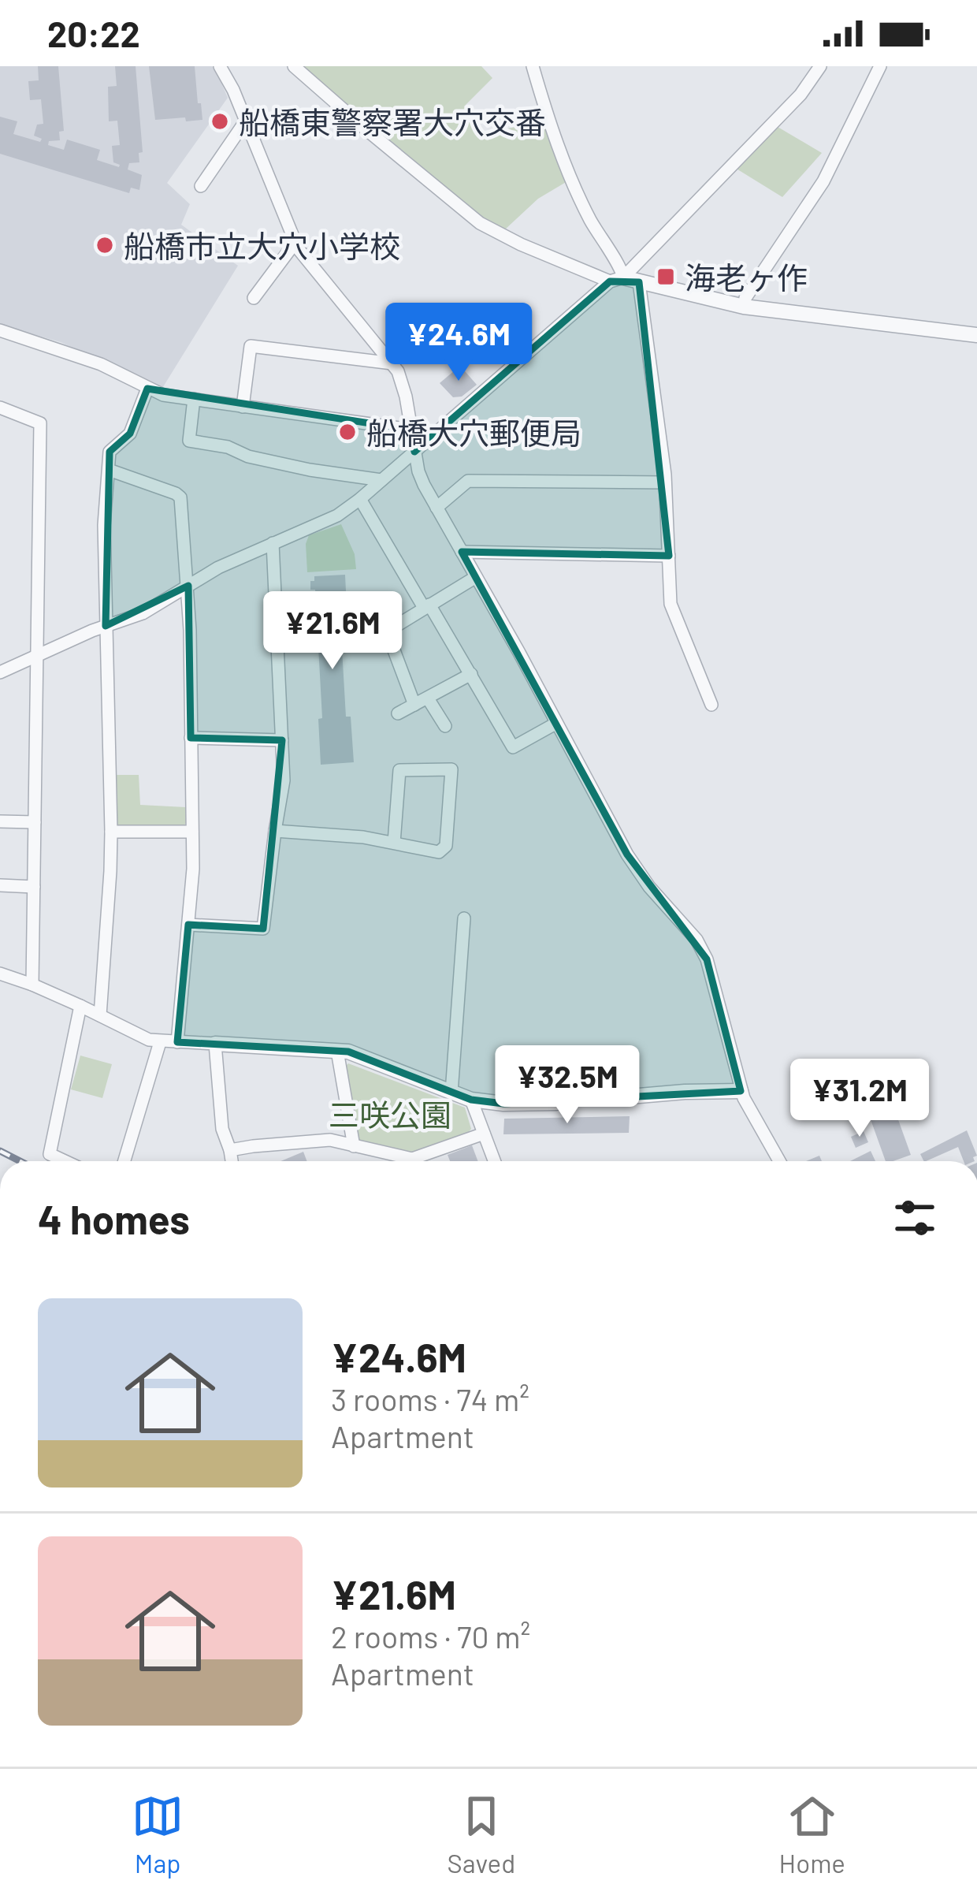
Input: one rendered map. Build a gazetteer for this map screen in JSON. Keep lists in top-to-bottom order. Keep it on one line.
{"parks":["三咲公園"],"places":{"other":["船橋東警察署大穴交番","船橋市立大穴小学校","船橋大穴郵便局"],"transit":["海老ヶ作"]},"page":{"status":"20:22","price":["¥24.6M","¥21.6M","¥32.5M","¥31.2M"],"heading":"4 homes","list":[{"name":"¥24.6M","note":"3 rooms · 74 m² · Apartment"},{"name":"¥21.6M","note":"2 rooms · 70 m² · Apartment"}],"tabs":["Map","Saved","Home"]}}
